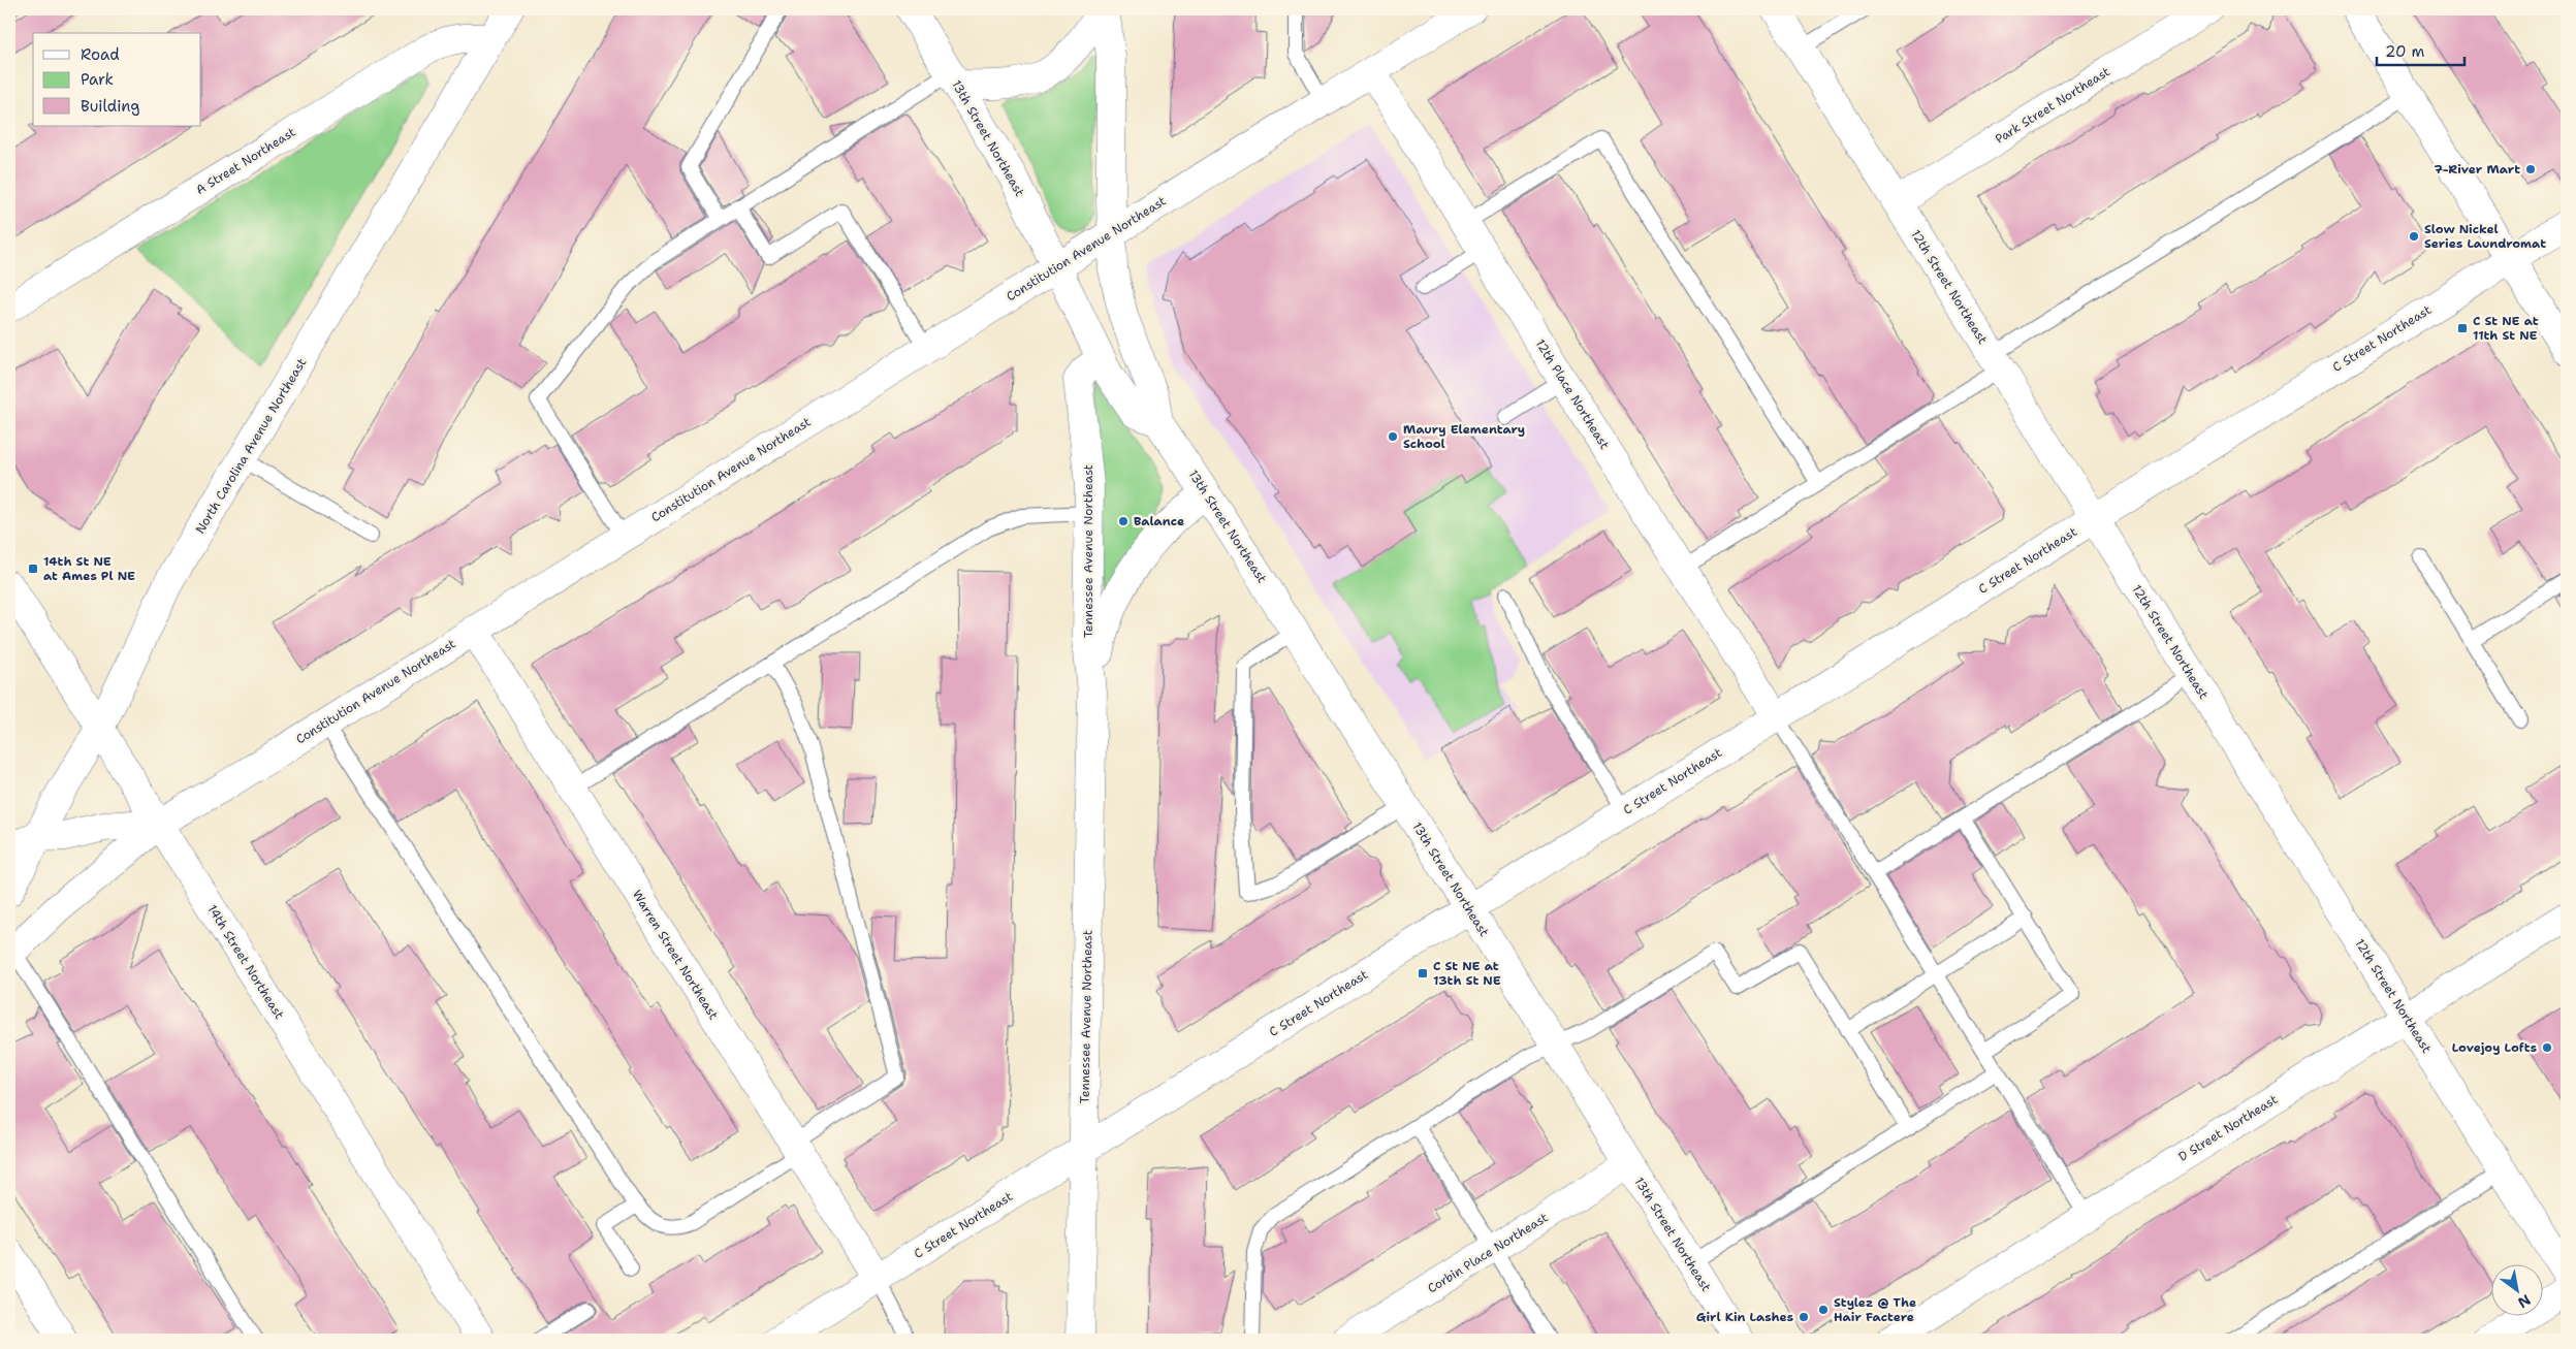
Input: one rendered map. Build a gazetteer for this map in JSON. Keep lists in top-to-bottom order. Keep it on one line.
{"streets":{"street":["Park Street Northeast","13th Street Northeast","A Street Northeast","Constitution Avenue Northeast","12th Street Northeast","C Street Northeast","12th Place Northeast","North Carolina Avenue Northeast","Tennessee Avenue Northeast","Warren Street Northeast","14th Street Northeast","D Street Northeast","Corbin Place Northeast"]},"crossings":[["Park Street Northeast","12th Street Northeast"],["13th Street Northeast","Constitution Avenue Northeast"],["13th Street Northeast","C Street Northeast"],["13th Street Northeast","Tennessee Avenue Northeast"],["13th Street Northeast","Corbin Place Northeast"],["A Street Northeast","North Carolina Avenue Northeast"],["Constitution Avenue Northeast","12th Place Northeast"],["Constitution Avenue Northeast","Warren Street Northeast"],["Constitution Avenue Northeast","14th Street Northeast"],["12th Street Northeast","C Street Northeast"],["12th Street Northeast","D Street Northeast"],["C Street Northeast","12th Place Northeast"],["C Street Northeast","Tennessee Avenue Northeast"],["C Street Northeast","Warren Street Northeast"],["North Carolina Avenue Northeast","14th Street Northeast"]],"places":{"other":["7-River Mart","Slow Nickel Series Laundromat","Maury Elementary School","Balance","Lovejoy Lofts","Stylez @ The Hair Factere","Girl Kin Lashes"],"transit":["C St NE at 11th St NE","14th St NE at Ames Pl NE","C St NE at 13th St NE"]},"legend":["Road","Park","Building"],"scale_bar":"20 m","north":"bottom right"}
